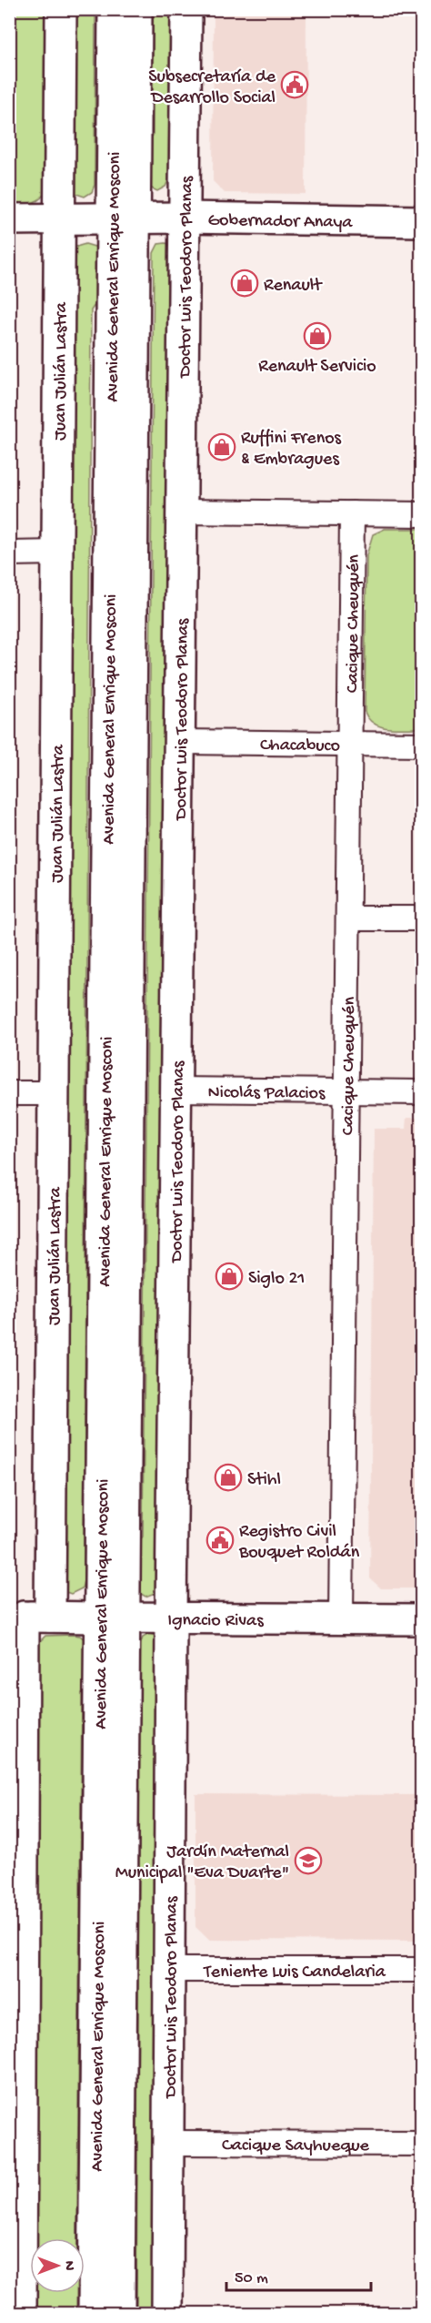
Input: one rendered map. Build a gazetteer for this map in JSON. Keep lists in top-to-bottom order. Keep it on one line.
{"streets":{"main road":["Gobernador Anaya","Avenida General Enrique Mosconi","Doctor Luis Teodoro Planas","Juan Julián Lastra","Ignacio Rivas"],"street":["Cacique Cheuquén","Chacabuco","Nicolás Palacios","Teniente Luis Candelaria","Cacique Sayhueque"]},"crossings":[["Gobernador Anaya","Avenida General Enrique Mosconi"],["Gobernador Anaya","Doctor Luis Teodoro Planas"],["Gobernador Anaya","Juan Julián Lastra"],["Avenida General Enrique Mosconi","Ignacio Rivas"],["Doctor Luis Teodoro Planas","Chacabuco"],["Doctor Luis Teodoro Planas","Nicolás Palacios"],["Doctor Luis Teodoro Planas","Ignacio Rivas"],["Doctor Luis Teodoro Planas","Teniente Luis Candelaria"],["Doctor Luis Teodoro Planas","Cacique Sayhueque"],["Juan Julián Lastra","Ignacio Rivas"],["Cacique Cheuquén","Chacabuco"],["Cacique Cheuquén","Nicolás Palacios"],["Cacique Cheuquén","Ignacio Rivas"]],"places":{"public building":["Subsecretaría de Desarrollo Social","Registro Civil Bouquet Roldán"],"shop":["Renault","Renault Servicio","Ruffini Frenos & Embragues","Siglo 21","Stihl"],"school or university":["Jardín Maternal Municipal \"Eva Duarte\""]},"scale_bar":"50 m","north":"right"}
